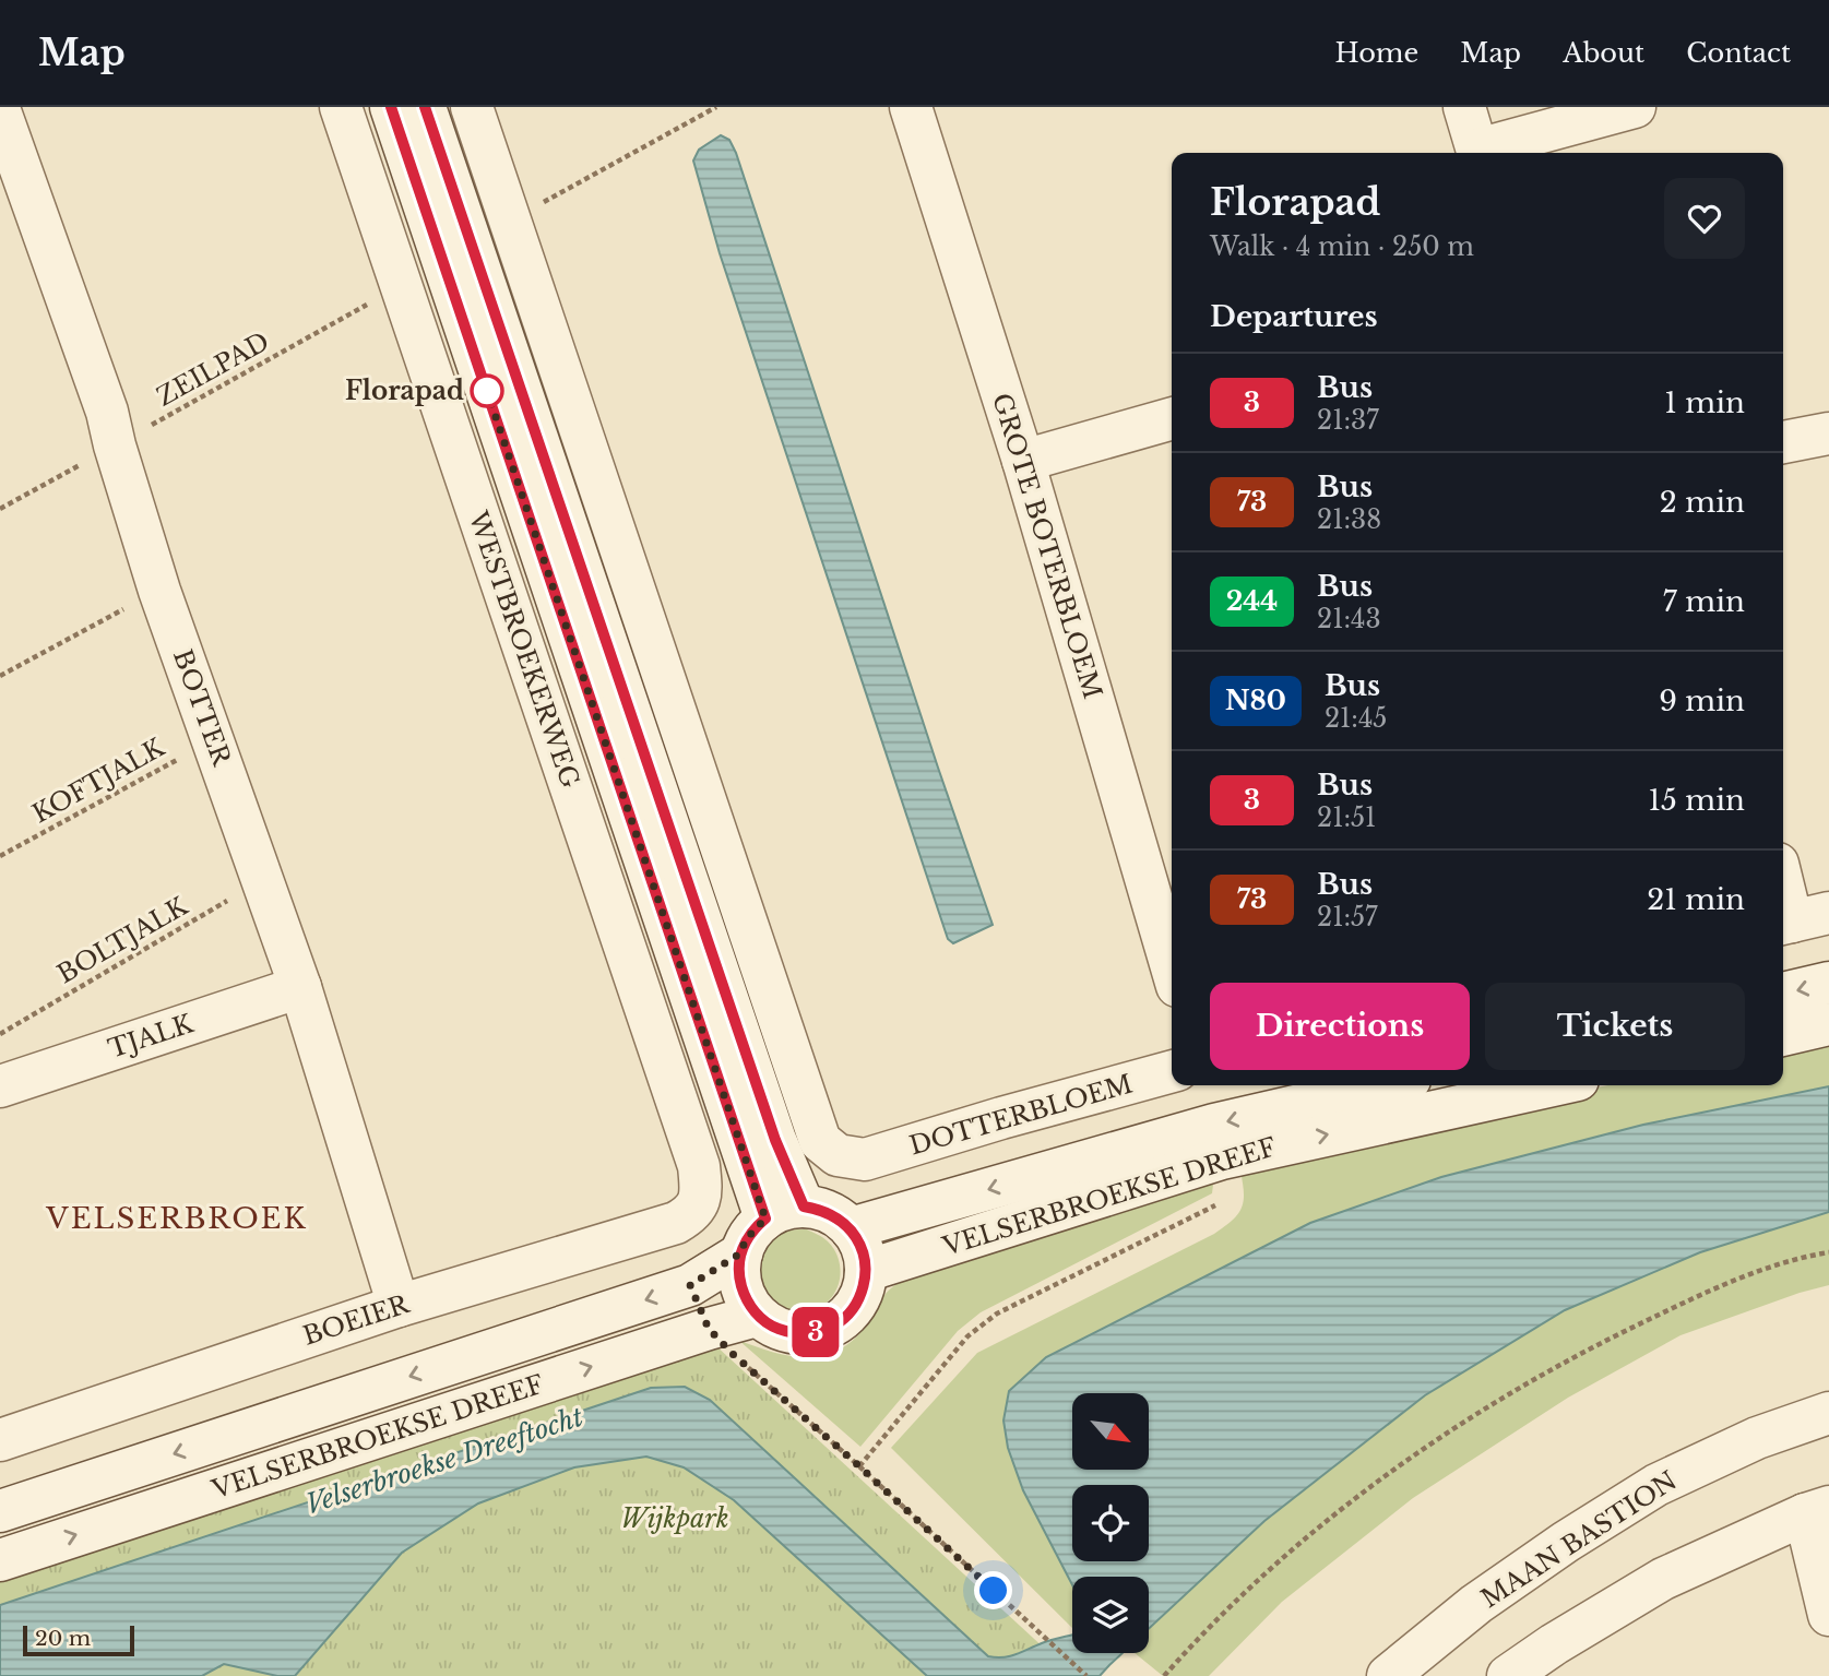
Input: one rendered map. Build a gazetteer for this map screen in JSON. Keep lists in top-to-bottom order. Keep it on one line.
{"streets":{"street":["GROTE BOTERBLOEM","WESTBROEKERWEG","BOTTER","TJALK","DOTTERBLOEM","VELSERBROEKSE DREEF","BOEIER","MAAN BASTION"],"path":["ZEILPAD","KOFTJALK","BOLTJALK"]},"crossings":[["ZEILPAD","WESTBROEKERWEG"],["ZEILPAD","BOTTER"],["WESTBROEKERWEG","VELSERBROEKSE DREEF"],["WESTBROEKERWEG","BOEIER"],["BOTTER","KOFTJALK"],["BOTTER","BOLTJALK"],["BOTTER","TJALK"],["BOTTER","BOEIER"]],"districts":["VELSERBROEK"],"water":["Velserbroekse Dreeftocht"],"parks":["Wijkpark"],"places":["Florapad"],"lines":["bus line 3"],"scale_bar":"20 m","north":"bottom right","page":{"header":"Map","nav":["Home","Map","About","Contact"],"on_map":"3","heading":[["Florapad","Walk · 4 min · 250 m"],"Departures"],"list":[{"mark":"3","name":"Bus","note":"21:37","value":"1 min"},{"mark":"73","name":"Bus","note":"21:38","value":"2 min"},{"mark":"244","name":"Bus","note":"21:43","value":"7 min"},{"mark":"N80","name":"Bus","note":"21:45","value":"9 min"},{"mark":"3","name":"Bus","note":"21:51","value":"15 min"},{"mark":"73","name":"Bus","note":"21:57","value":"21 min"}],"buttons":["Directions","Tickets"],"scale":"20 m"}}
